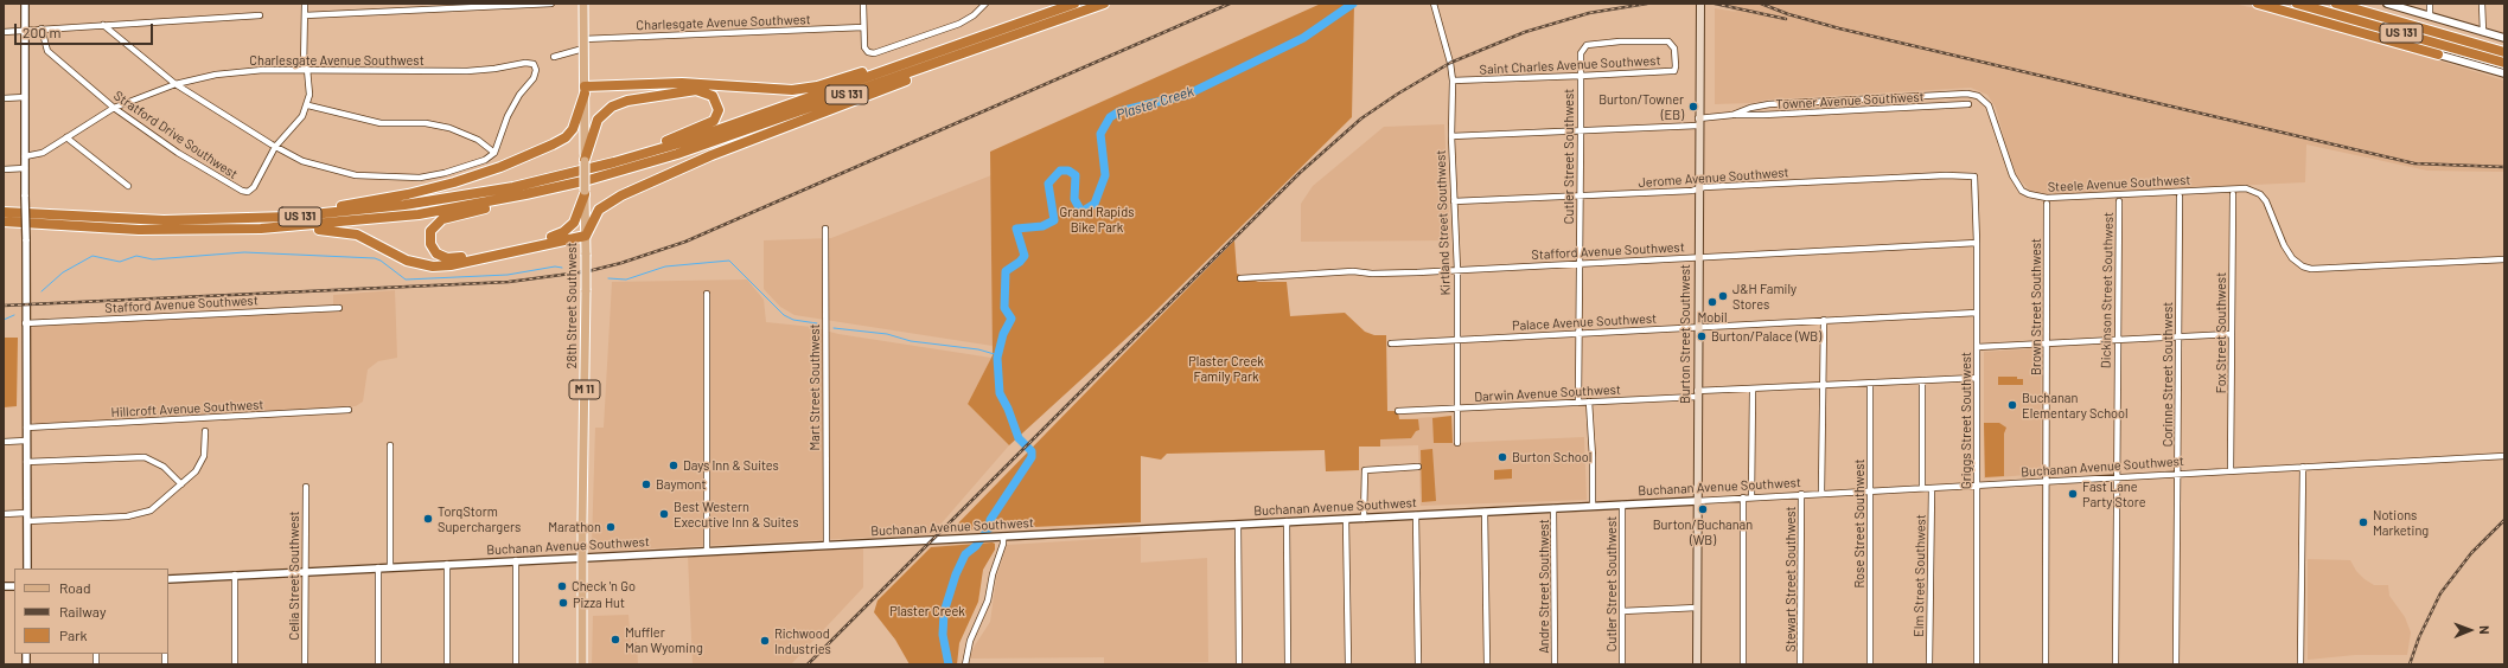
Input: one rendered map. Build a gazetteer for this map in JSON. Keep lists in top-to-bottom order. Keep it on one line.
{"streets":{"highway":["US 131"],"main road":["28th Street Southwest","Burton Street Southwest","M 11"],"street":["Charlesgate Avenue Southwest","Saint Charles Avenue Southwest","Towner Avenue Southwest","Stratford Drive Southwest","Cutler Street Southwest","Jerome Avenue Southwest","Steele Avenue Southwest","Kirtland Street Southwest","Stafford Avenue Southwest","Dickinson Street Southwest","Brown Street Southwest","Palace Avenue Southwest","Fox Street Southwest","Corinne Street Southwest","Mart Street Southwest","Darwin Avenue Southwest","Hillcroft Avenue Southwest","Griggs Street Southwest","Buchanan Avenue Southwest","Rose Street Southwest","Celia Street Southwest","Elm Street Southwest","Stewart Street Southwest","Andre Street Southwest"]},"crossings":[["Charlesgate Avenue Southwest","Stratford Drive Southwest"],["Charlesgate Avenue Southwest","28th Street Southwest"],["Saint Charles Avenue Southwest","Cutler Street Southwest"],["Saint Charles Avenue Southwest","Kirtland Street Southwest"],["Towner Avenue Southwest","Steele Avenue Southwest"],["Cutler Street Southwest","Jerome Avenue Southwest"],["Cutler Street Southwest","Stafford Avenue Southwest"],["Cutler Street Southwest","Palace Avenue Southwest"],["Cutler Street Southwest","Darwin Avenue Southwest"],["Cutler Street Southwest","Buchanan Avenue Southwest"],["Jerome Avenue Southwest","Kirtland Street Southwest"],["Jerome Avenue Southwest","Burton Street Southwest"],["Jerome Avenue Southwest","Griggs Street Southwest"],["Steele Avenue Southwest","Burton Street Southwest"],["Kirtland Street Southwest","Stafford Avenue Southwest"],["Kirtland Street Southwest","Palace Avenue Southwest"],["Kirtland Street Southwest","Darwin Avenue Southwest"],["Stafford Avenue Southwest","Burton Street Southwest"],["Stafford Avenue Southwest","Griggs Street Southwest"],["Dickinson Street Southwest","Buchanan Avenue Southwest"],["28th Street Southwest","Buchanan Avenue Southwest"],["Brown Street Southwest","Buchanan Avenue Southwest"],["Palace Avenue Southwest","Burton Street Southwest"],["Palace Avenue Southwest","Griggs Street Southwest"],["Fox Street Southwest","Buchanan Avenue Southwest"],["Burton Street Southwest","Darwin Avenue Southwest"],["Burton Street Southwest","Buchanan Avenue Southwest"],["Corinne Street Southwest","Buchanan Avenue Southwest"],["Mart Street Southwest","Buchanan Avenue Southwest"],["Darwin Avenue Southwest","Griggs Street Southwest"],["Darwin Avenue Southwest","Rose Street Southwest"],["Griggs Street Southwest","Buchanan Avenue Southwest"],["Buchanan Avenue Southwest","Rose Street Southwest"],["Buchanan Avenue Southwest","Celia Street Southwest"],["Buchanan Avenue Southwest","Elm Street Southwest"],["Buchanan Avenue Southwest","Stewart Street Southwest"],["Buchanan Avenue Southwest","Andre Street Southwest"]],"water":["Plaster Creek"],"parks":["Grand Rapids Bike Park","Plaster Creek Family Park","Plaster Creek"],"places":["Burton/Towner (EB)","J&H Family Stores","Mobil","Burton/Palace (WB)","Buchanan Elementary School","Burton School","Days Inn & Suites","Baymont","Fast Lane Party Store","Burton/Buchanan (WB)","Best Western Executive Inn & Suites","TorqStorm Superchargers","Notions Marketing","Marathon","Check 'n Go","Pizza Hut","Muffler Man Wyoming","Richwood Industries"],"legend":["Road","Railway","Park"],"scale_bar":"200 m","north":"right"}
